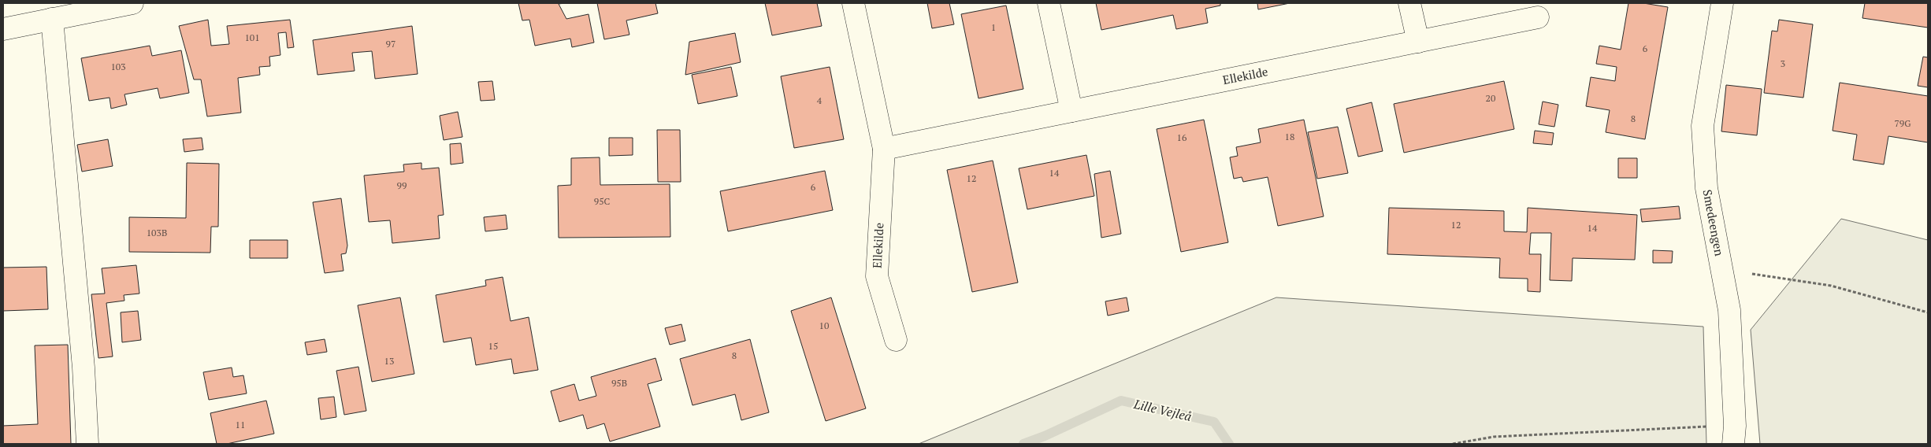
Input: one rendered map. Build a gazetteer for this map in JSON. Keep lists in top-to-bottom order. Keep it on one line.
{"streets":{"street":["Ellekilde","Smedeengen"]},"water":["Lille Vejleå"],"house_numbers":["1","101","97","6","3","103","20","4","8","79G","18","16","14","12","99","6","95C","12","14","103B","10","15","8","13","95B","11"]}
